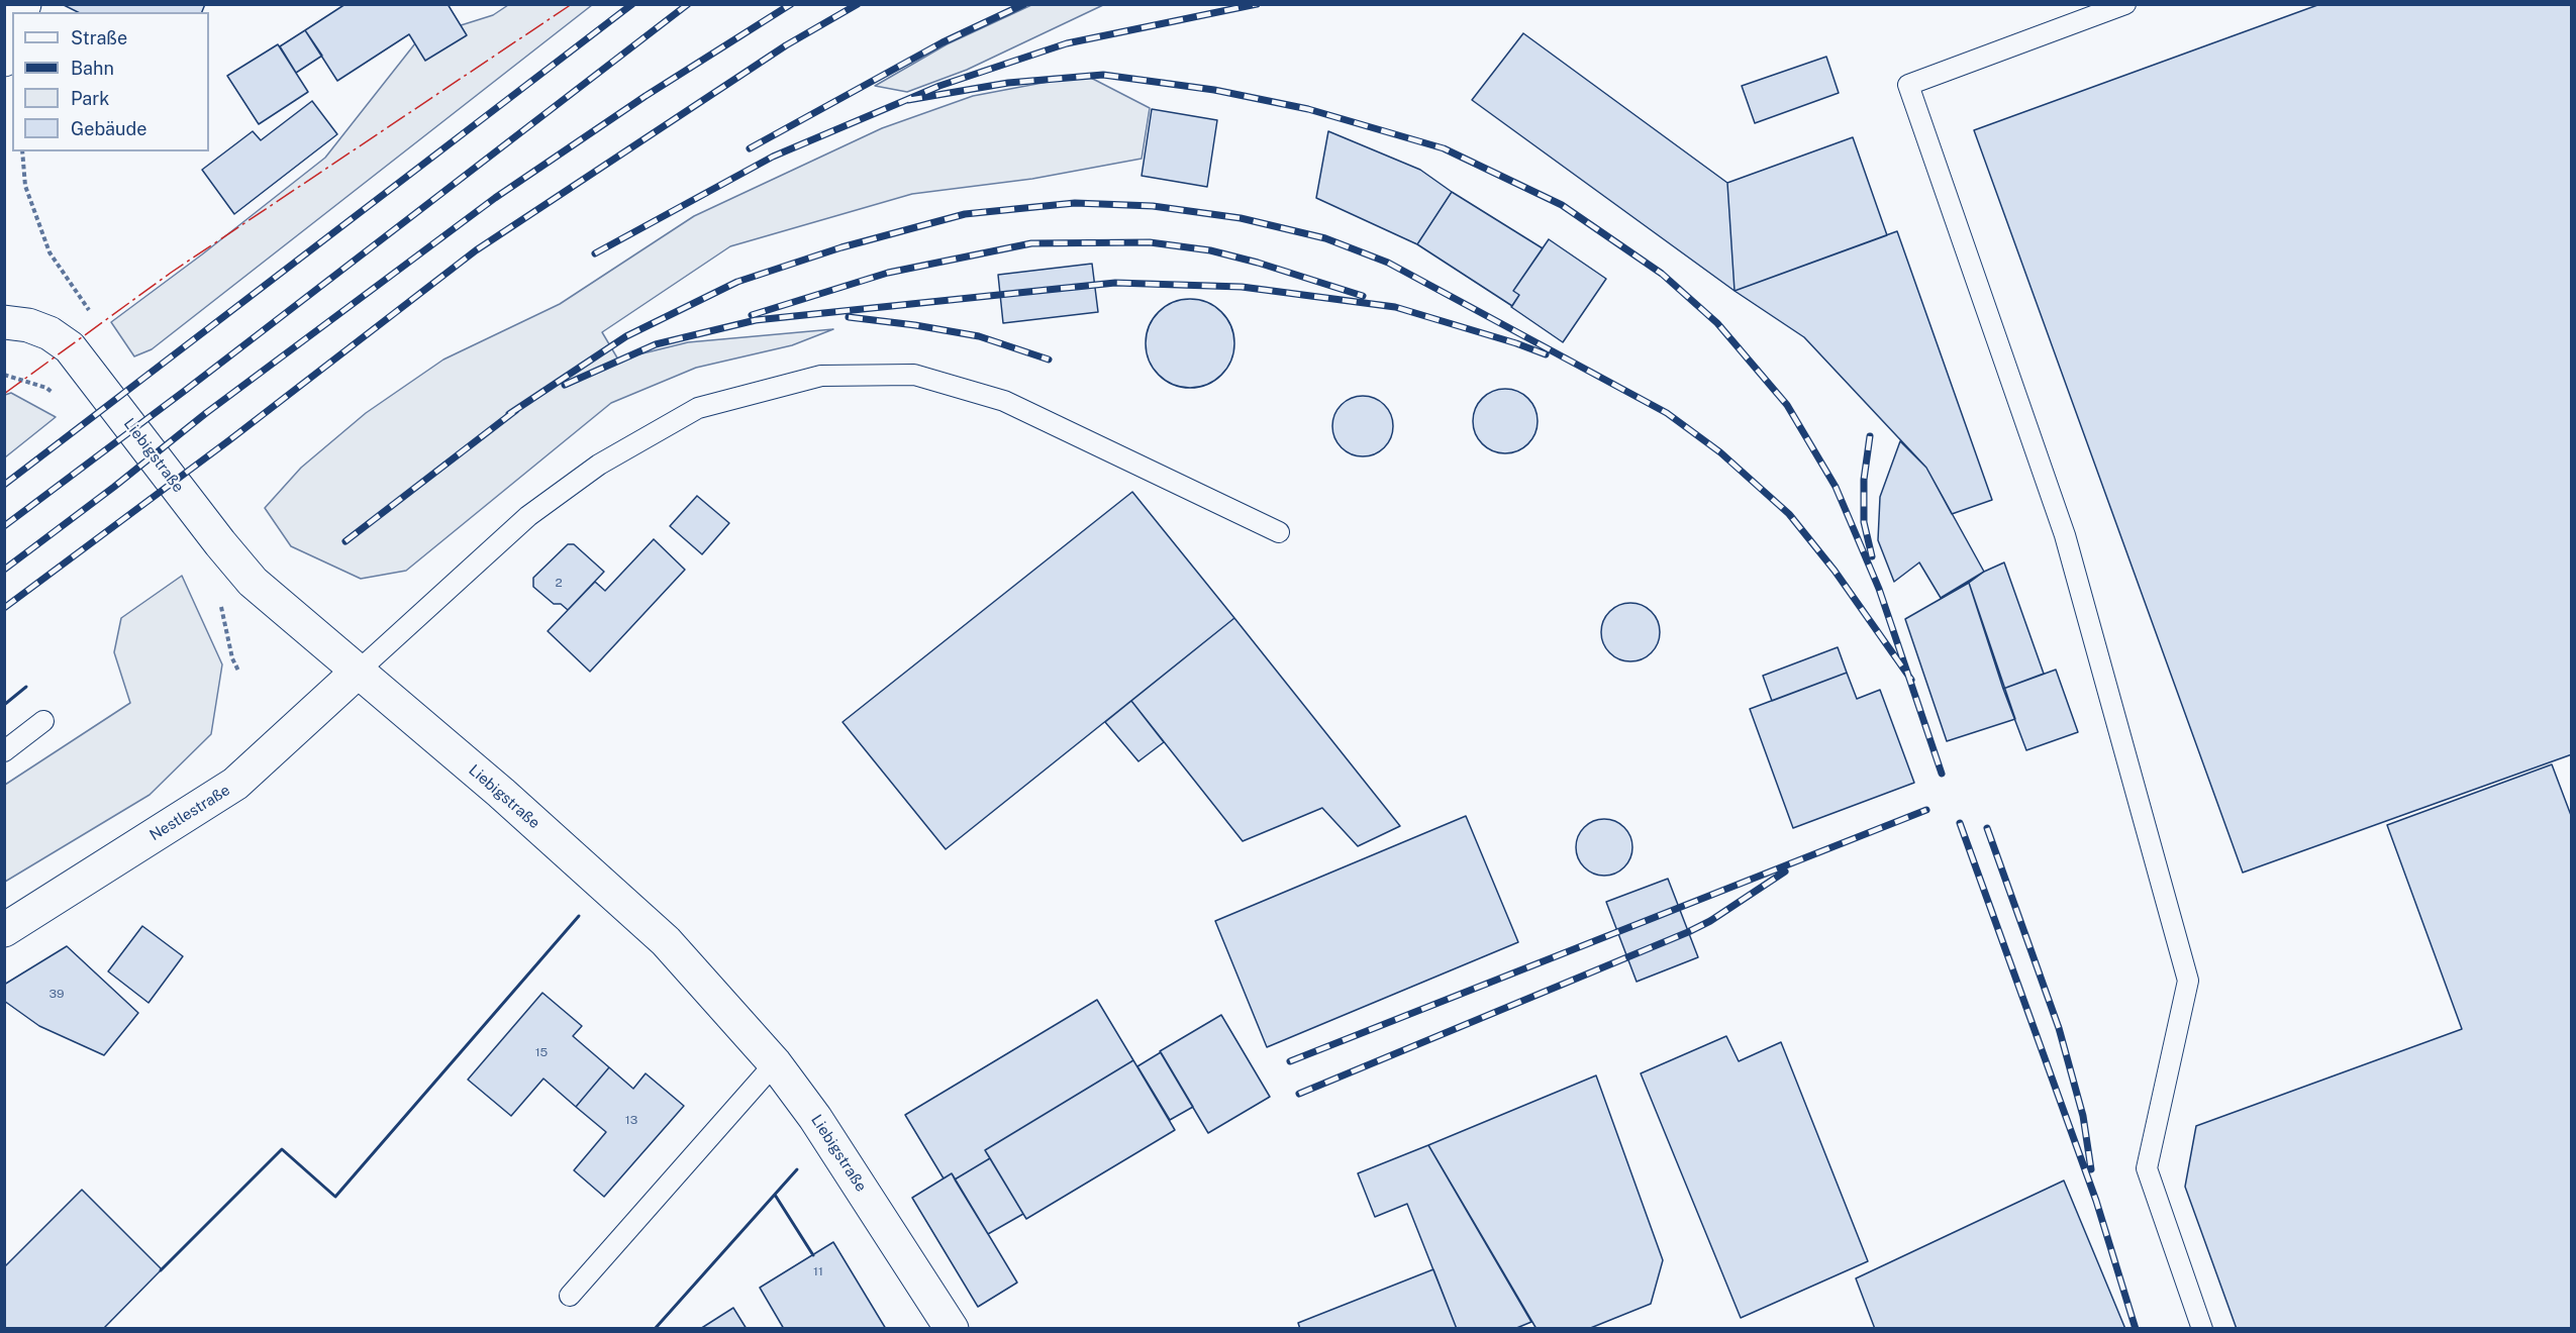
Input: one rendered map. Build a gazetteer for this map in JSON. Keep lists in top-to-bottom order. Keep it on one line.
{"streets":{"street":["Liebigstraße","Nestlestraße"]},"crossings":[["Liebigstraße","Nestlestraße"]],"house_numbers":["2","39","15","13","11"],"legend":["Straße","Bahn","Park","Gebäude"]}
